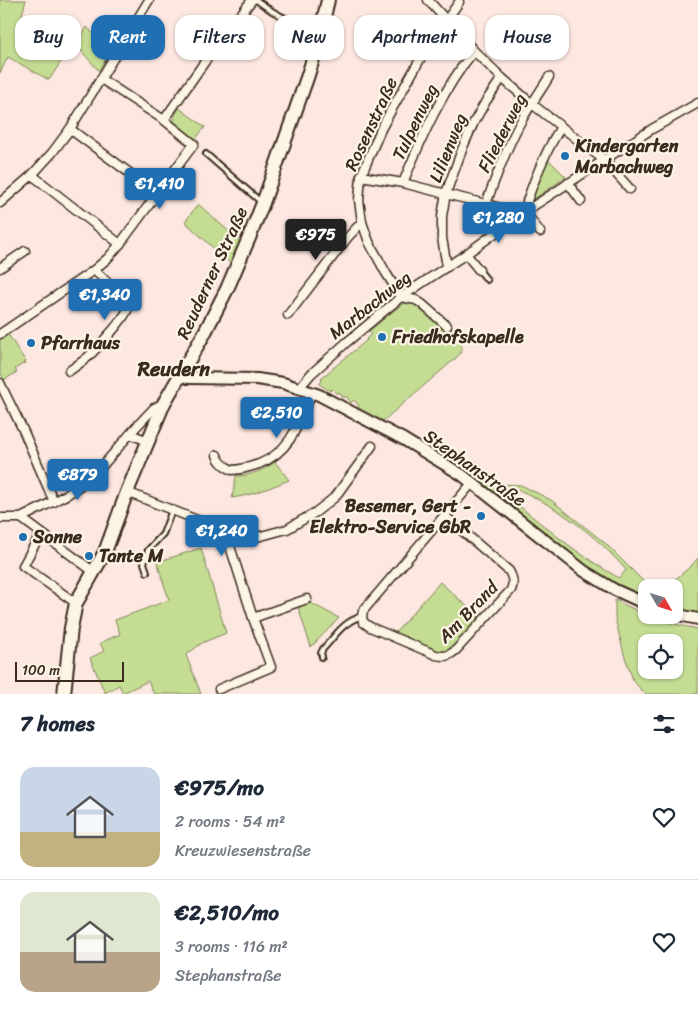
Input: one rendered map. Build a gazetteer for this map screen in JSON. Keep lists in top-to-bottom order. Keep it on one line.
{"streets":{"main road":["Reuderner Straße"],"street":["Tulpenweg","Rosenstraße","Fliederweg","Lilienweg","Marbachweg","Stephanstraße","Am Brand"]},"crossings":[["Rosenstraße","Marbachweg"],["Lilienweg","Marbachweg"],["Reuderner Straße","Stephanstraße"],["Marbachweg","Stephanstraße"]],"districts":["Reudern"],"places":["Kindergarten Marbachweg","Friedhofskapelle","Pfarrhaus","Besemer, Gert - Elektro-Service GbR","Sonne","Tante M"],"scale_bar":"100 m","north":"bottom right","page":{"chip":["Buy","Rent","Filters","New","Apartment","House"],"price":["€1,410","€1,280","€975","€1,340","€2,510","€879","€1,240"],"scale":"100 m","heading":"7 homes","list":[{"name":"€975/mo","note":"2 rooms · 54 m² · Kreuzwiesenstraße"},{"name":"€2,510/mo","note":"3 rooms · 116 m² · Stephanstraße"}]}}
